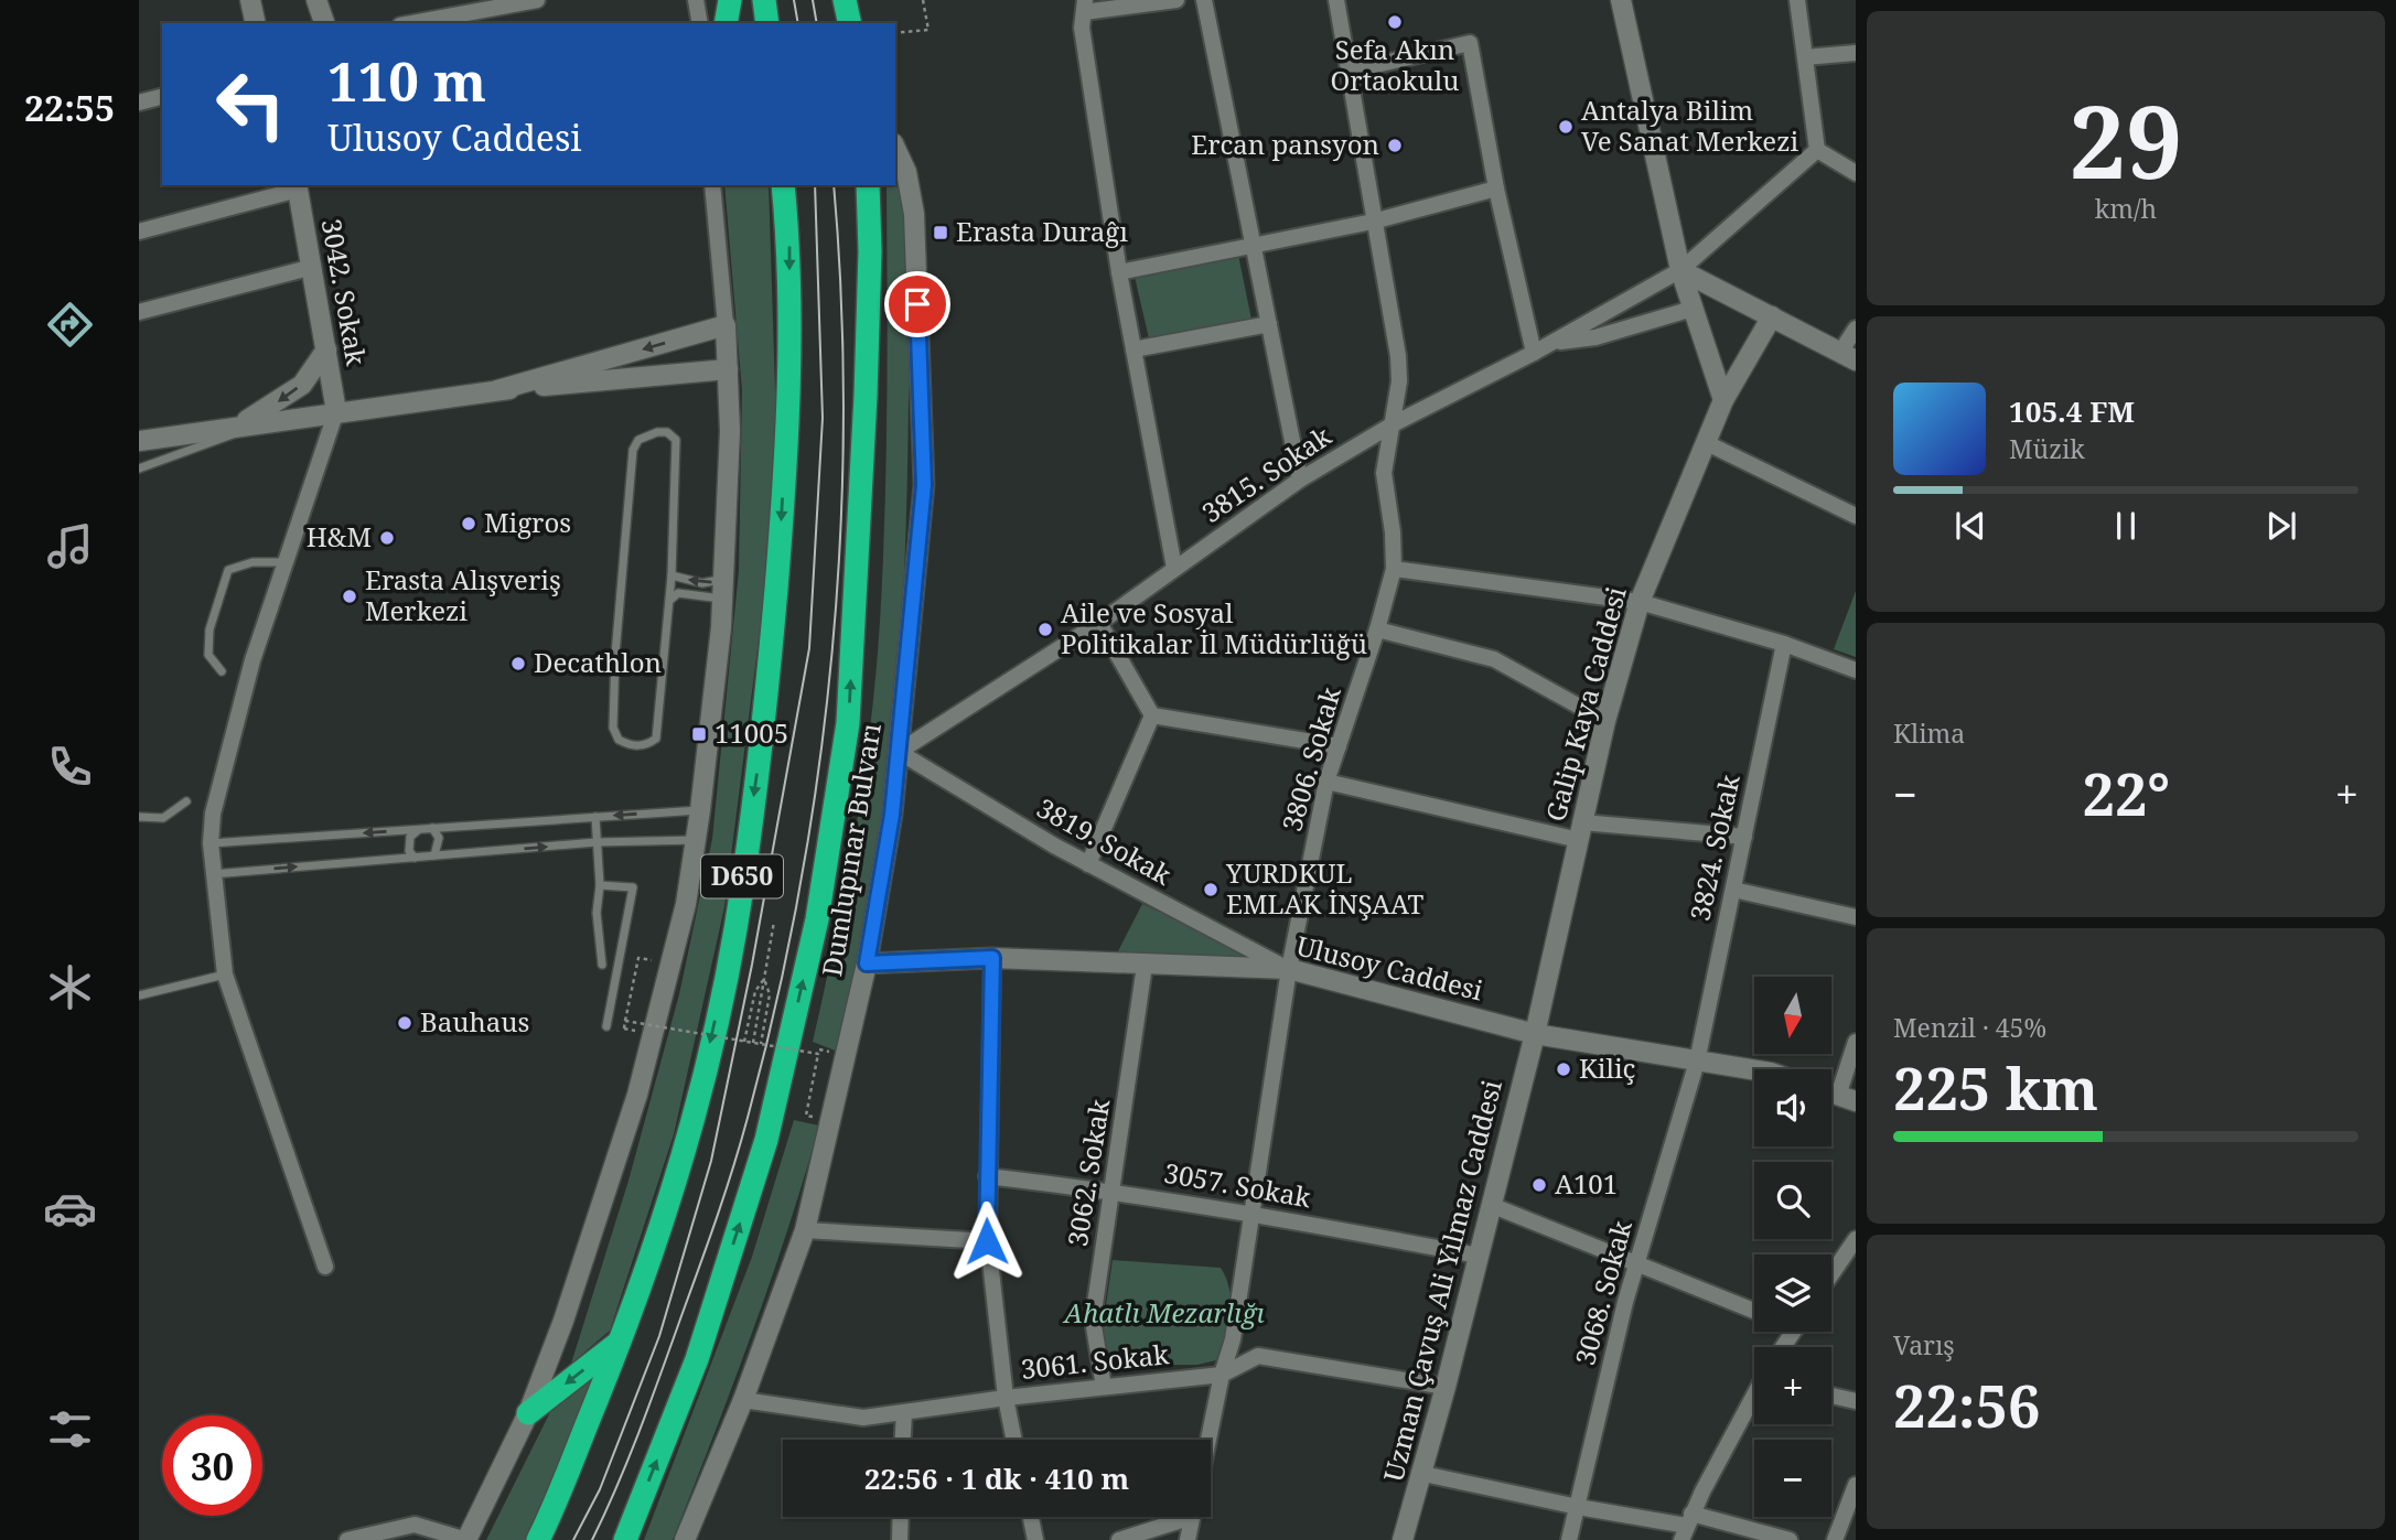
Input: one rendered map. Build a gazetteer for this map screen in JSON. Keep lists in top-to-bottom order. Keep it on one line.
{"streets":{"highway":["Dumlupınar Bulvarı","D650"],"street":["3042. Sokak","3815. Sokak","Galip Kaya Caddesi","3806. Sokak","3819. Sokak","3824. Sokak","Ulusoy Caddesi","3062. Sokak","3057. Sokak","Uzman Çavuş Ali Yılmaz Caddesi","3068. Sokak","3061. Sokak"]},"crossings":[["3815. Sokak","3806. Sokak"],["3815. Sokak","3819. Sokak"],["3815. Sokak","Dumlupınar Bulvarı"],["Galip Kaya Caddesi","Ulusoy Caddesi"],["Galip Kaya Caddesi","Uzman Çavuş Ali Yılmaz Caddesi"],["3806. Sokak","3819. Sokak"],["3806. Sokak","Ulusoy Caddesi"],["3806. Sokak","3057. Sokak"],["3806. Sokak","3061. Sokak"],["3819. Sokak","Dumlupınar Bulvarı"],["3819. Sokak","Ulusoy Caddesi"],["3824. Sokak","Ulusoy Caddesi"],["3824. Sokak","3068. Sokak"],["Dumlupınar Bulvarı","Ulusoy Caddesi"],["Dumlupınar Bulvarı","3061. Sokak"],["Ulusoy Caddesi","3062. Sokak"],["Ulusoy Caddesi","Uzman Çavuş Ali Yılmaz Caddesi"],["Ulusoy Caddesi","3068. Sokak"],["3062. Sokak","3057. Sokak"],["3062. Sokak","3061. Sokak"],["3057. Sokak","Uzman Çavuş Ali Yılmaz Caddesi"],["Uzman Çavuş Ali Yılmaz Caddesi","3061. Sokak"]],"parks":["Ahatlı Mezarlığı"],"places":{"other":["Sefa Akın Ortaokulu","Antalya Bilim Ve Sanat Merkezi","Ercan pansyon","Migros","H&M","Erasta Alışveriş Merkezi","Aile ve Sosyal Politikalar İl Müdürlüğü","Decathlon","YURDKUL EMLAK İNŞAAT","Bauhaus","Kiliç","A101"],"transit":["Erasta Duraĝı","11005"]},"north":"bottom","page":{"tabs":"22:55","tile":[["29","km/h"],"Klima",["Menzil · 45%","225 km"],["Varış","22:56"]],"turn":["110 m","Ulusoy Caddesi"],"song":["105.4 FM","Müzik"],"heat":["−","22°","+"],"map_buttons":["+","−"],"limit":"30","trip":"22:56 · 1 dk · 410 m"}}
